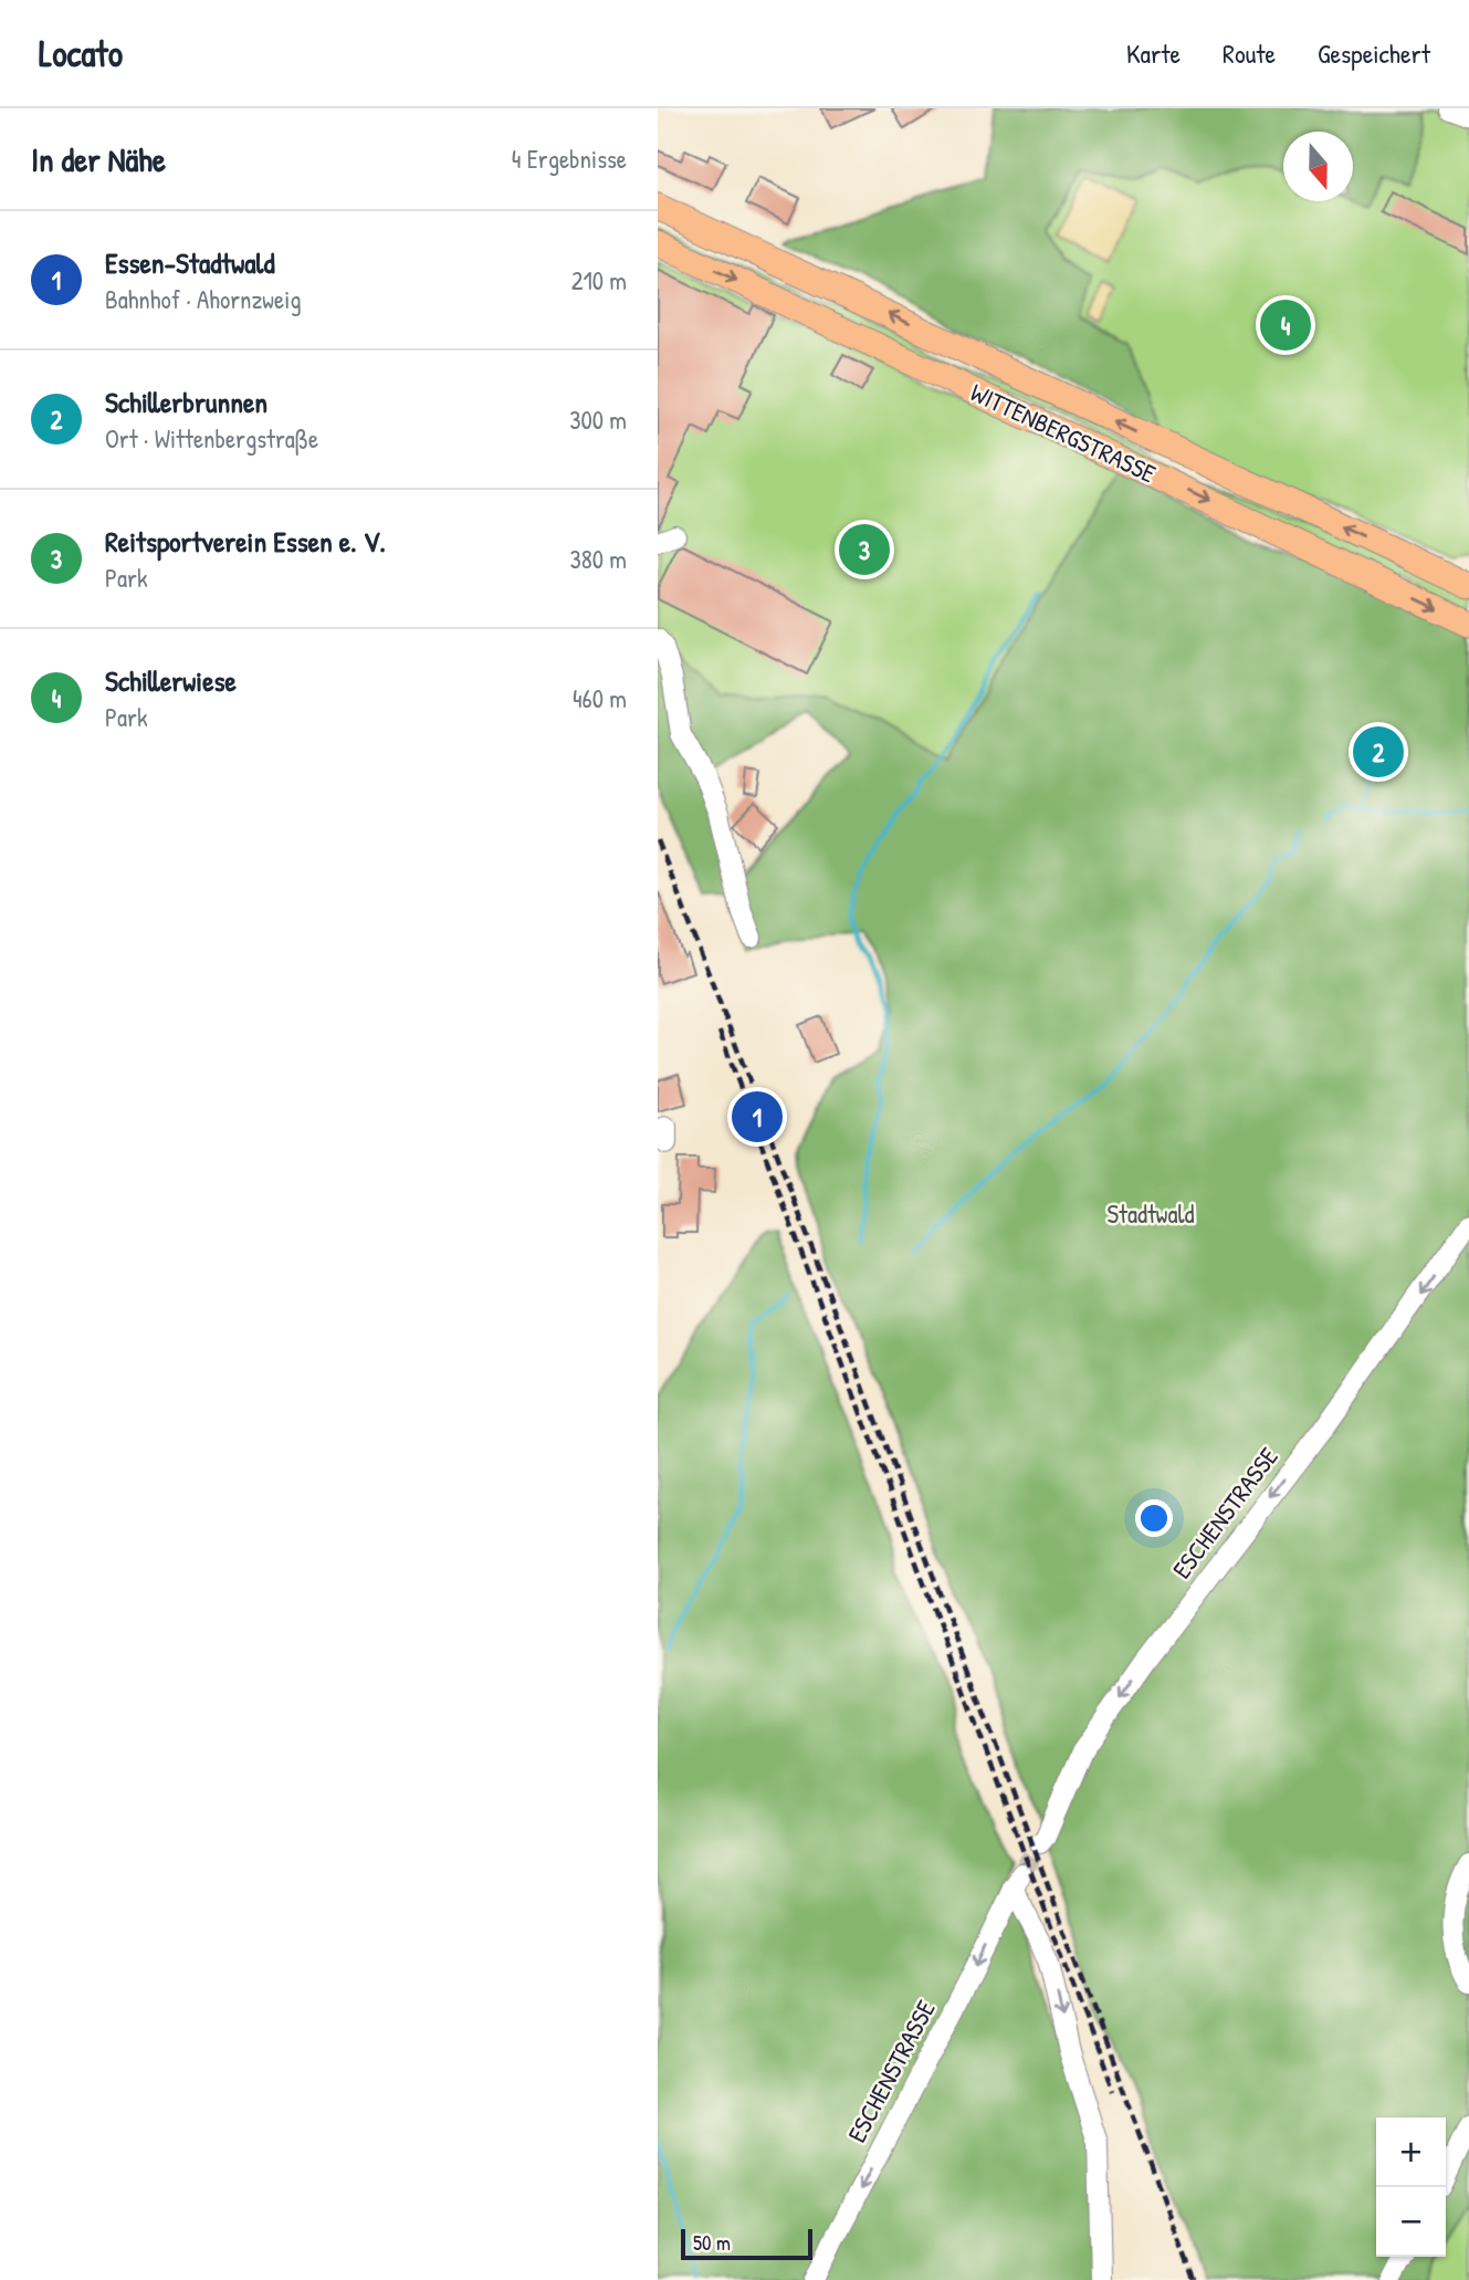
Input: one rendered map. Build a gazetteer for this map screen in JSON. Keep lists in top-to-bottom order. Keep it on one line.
{"streets":{"main road":["WITTENBERGSTRASSE"],"street":["ESCHENSTRASSE"]},"one_way":["ESCHENSTRASSE"],"parks":["Stadtwald"],"scale_bar":"50 m","north":"bottom","page":{"header":"Locato","nav":["Karte","Route","Gespeichert"],"heading":["In der Nähe","4 Ergebnisse"],"list":[{"mark":"1","name":"Essen-Stadtwald","note":"Bahnhof · Ahornzweig","value":"210 m"},{"mark":"2","name":"Schillerbrunnen","note":"Ort · Wittenbergstraße","value":"300 m"},{"mark":"3","name":"Reitsportverein Essen e. V.","note":"Park","value":"380 m"},{"mark":"4","name":"Schillerwiese","note":"Park","value":"460 m"}],"pins":["4","3","2","1"],"map_buttons":["+","−"],"scale":"50 m"}}
